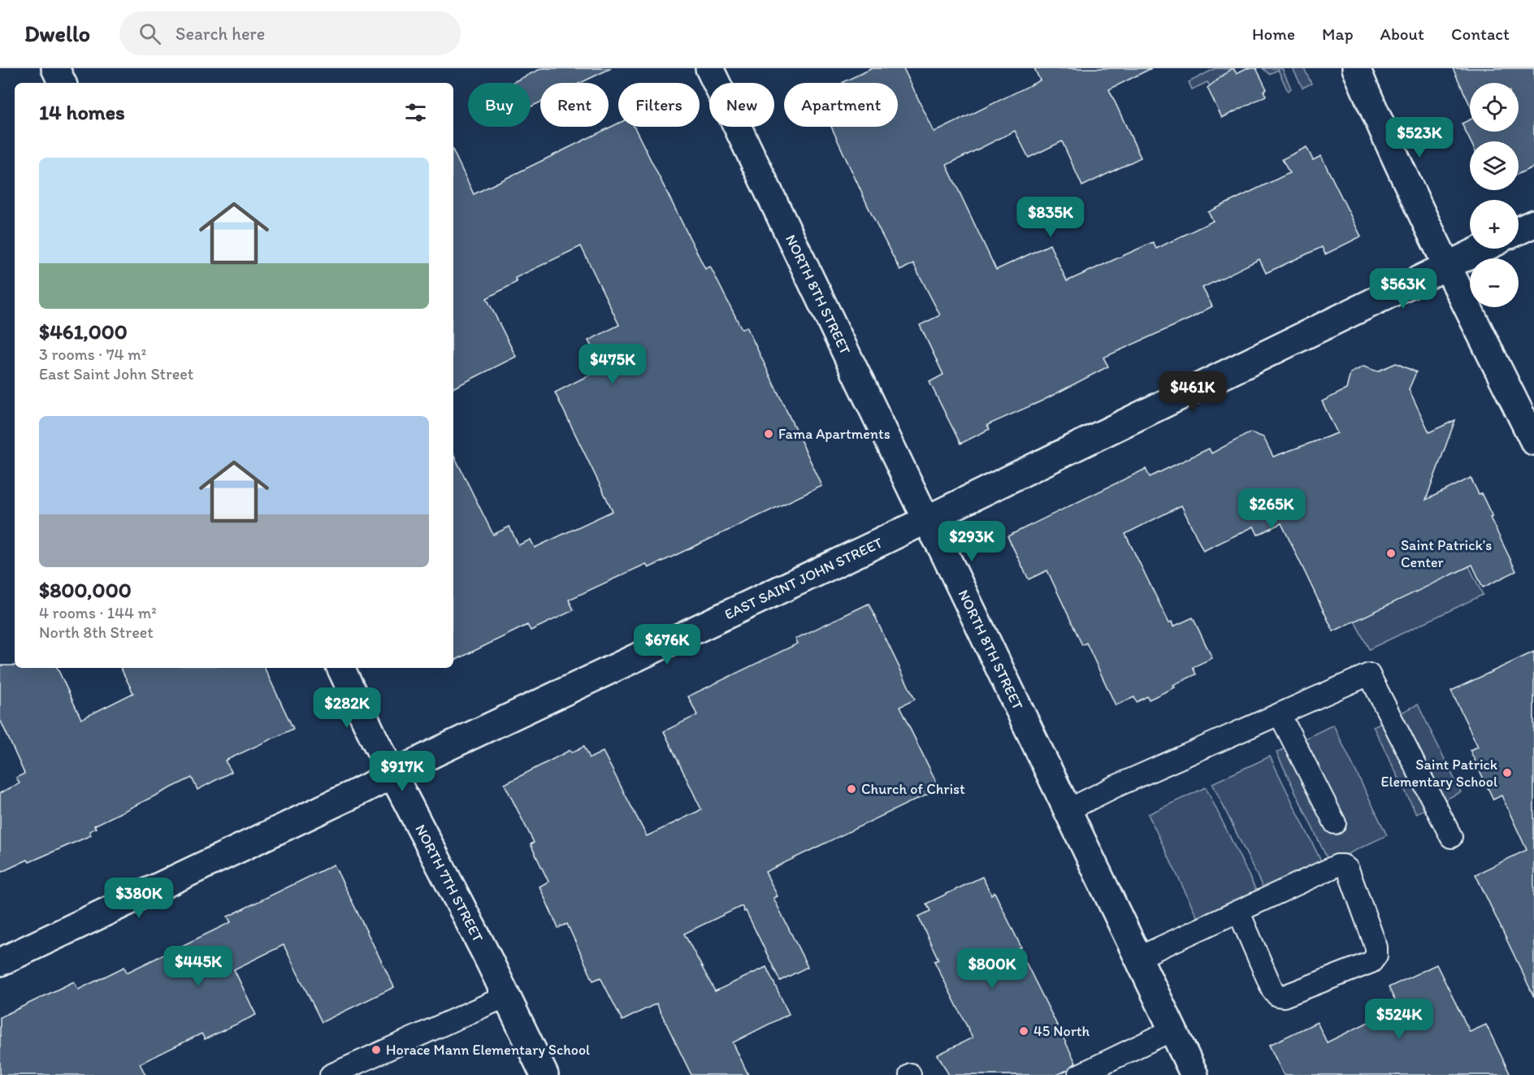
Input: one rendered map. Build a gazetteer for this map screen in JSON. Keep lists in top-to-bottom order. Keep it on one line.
{"streets":{"street":["NORTH 8TH STREET","EAST SAINT JOHN STREET","NORTH 7TH STREET"]},"crossings":[["NORTH 8TH STREET","EAST SAINT JOHN STREET"],["EAST SAINT JOHN STREET","NORTH 7TH STREET"]],"places":["Fama Apartments","Saint Patrick’s Center","Saint Patrick Elementary School","Church of Christ","45 North","Horace Mann Elementary School"],"page":{"header":"Dwello","search":"Search here","nav":["Home","Map","About","Contact"],"map_buttons":["+","−"],"chip":["Buy","Rent","Filters","New","Apartment"],"heading":"14 homes","price":["$523K","$835K","$563K","$475K","$461K","$265K","$293K","$676K","$282K","$917K","$380K","$445K","$800K","$524K"],"list":[{"name":"$461,000","note":"3 rooms · 74 m² · East Saint John Street"},{"name":"$800,000","note":"4 rooms · 144 m² · North 8th Street"}]}}
